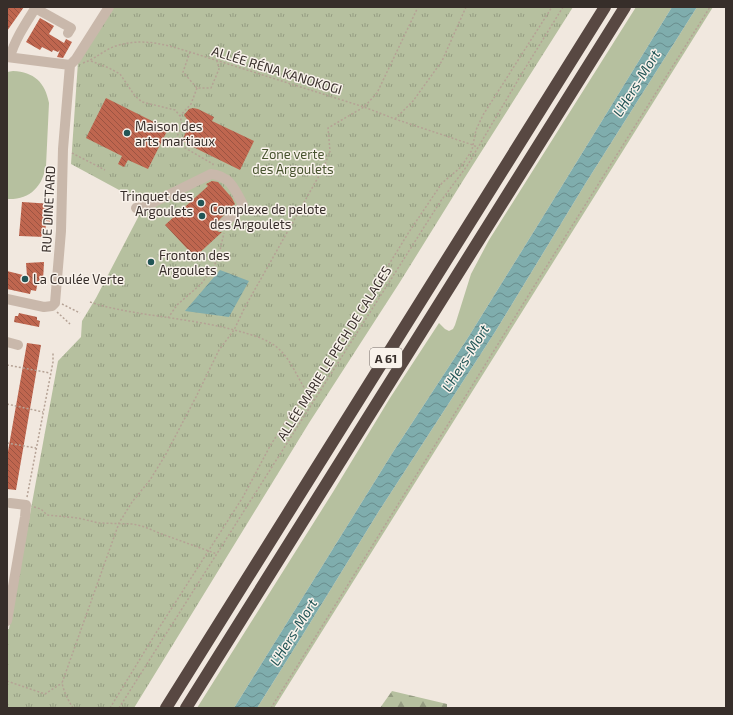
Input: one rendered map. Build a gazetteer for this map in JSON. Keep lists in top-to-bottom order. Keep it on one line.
{"streets":{"highway":["A 61"],"street":["RUE DINETARD"],"path":["ALLÉE RÉNA KANOKOGI","ALLÉE MARIE LE PECH DE CALAGES"]},"crossings":[["ALLÉE RÉNA KANOKOGI","RUE DINETARD"],["ALLÉE RÉNA KANOKOGI","ALLÉE MARIE LE PECH DE CALAGES"]],"water":["L'Hers-Mort"],"parks":["Zone verte des Argoulets"],"places":["Maison des arts martiaux","Trinquet des Argoulets","Complexe de pelote des Argoulets","Fronton des Argoulets","La Coulée Verte"]}
